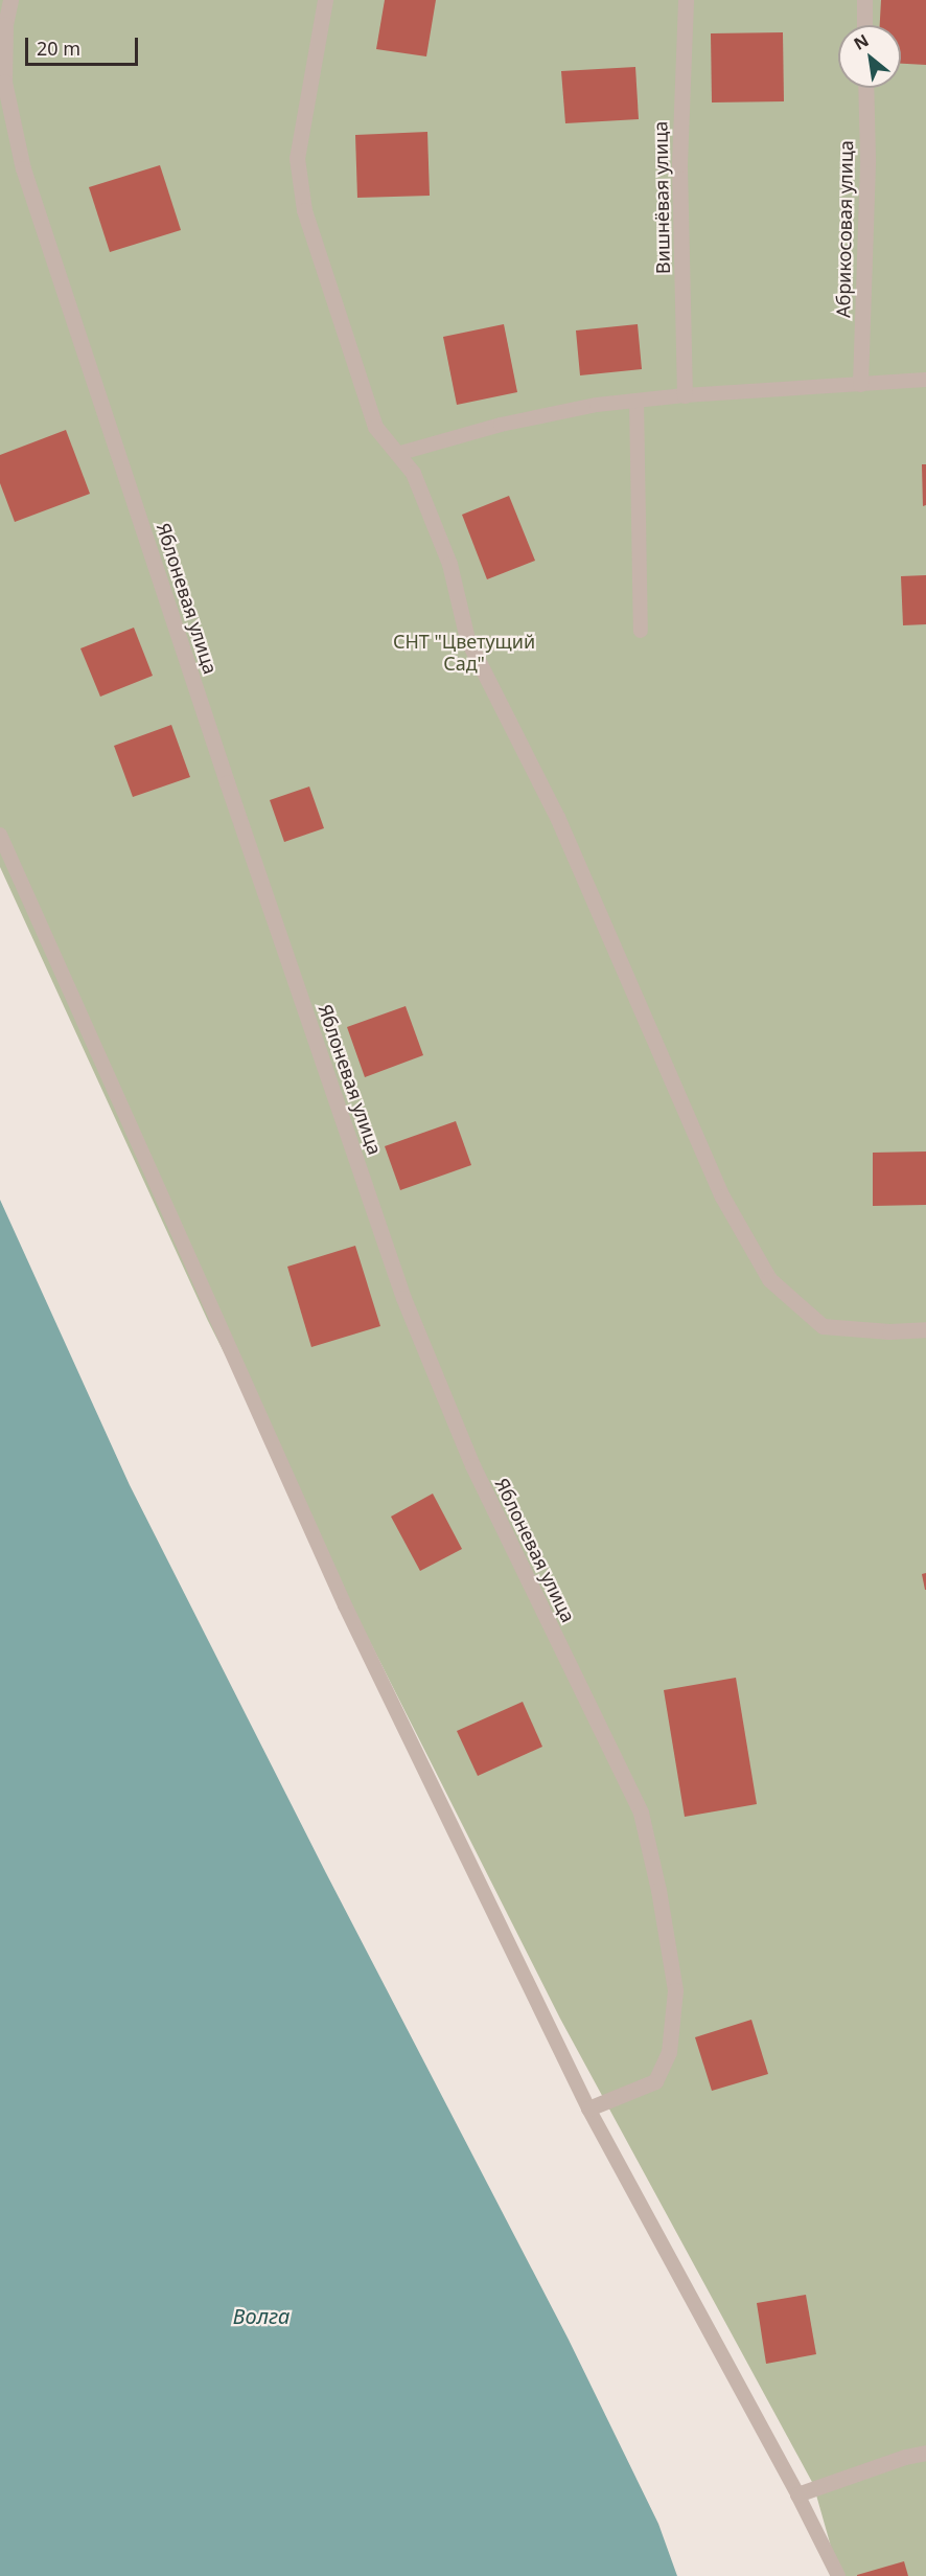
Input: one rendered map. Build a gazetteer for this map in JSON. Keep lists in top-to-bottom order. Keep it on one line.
{"streets":{"street":["Вишнёвая улица","Абрикосовая улица","Яблоневая улица"]},"water":["Волга"],"parks":["СНТ \"Цветущий Сад\""],"scale_bar":"20 m","north":"top left"}
